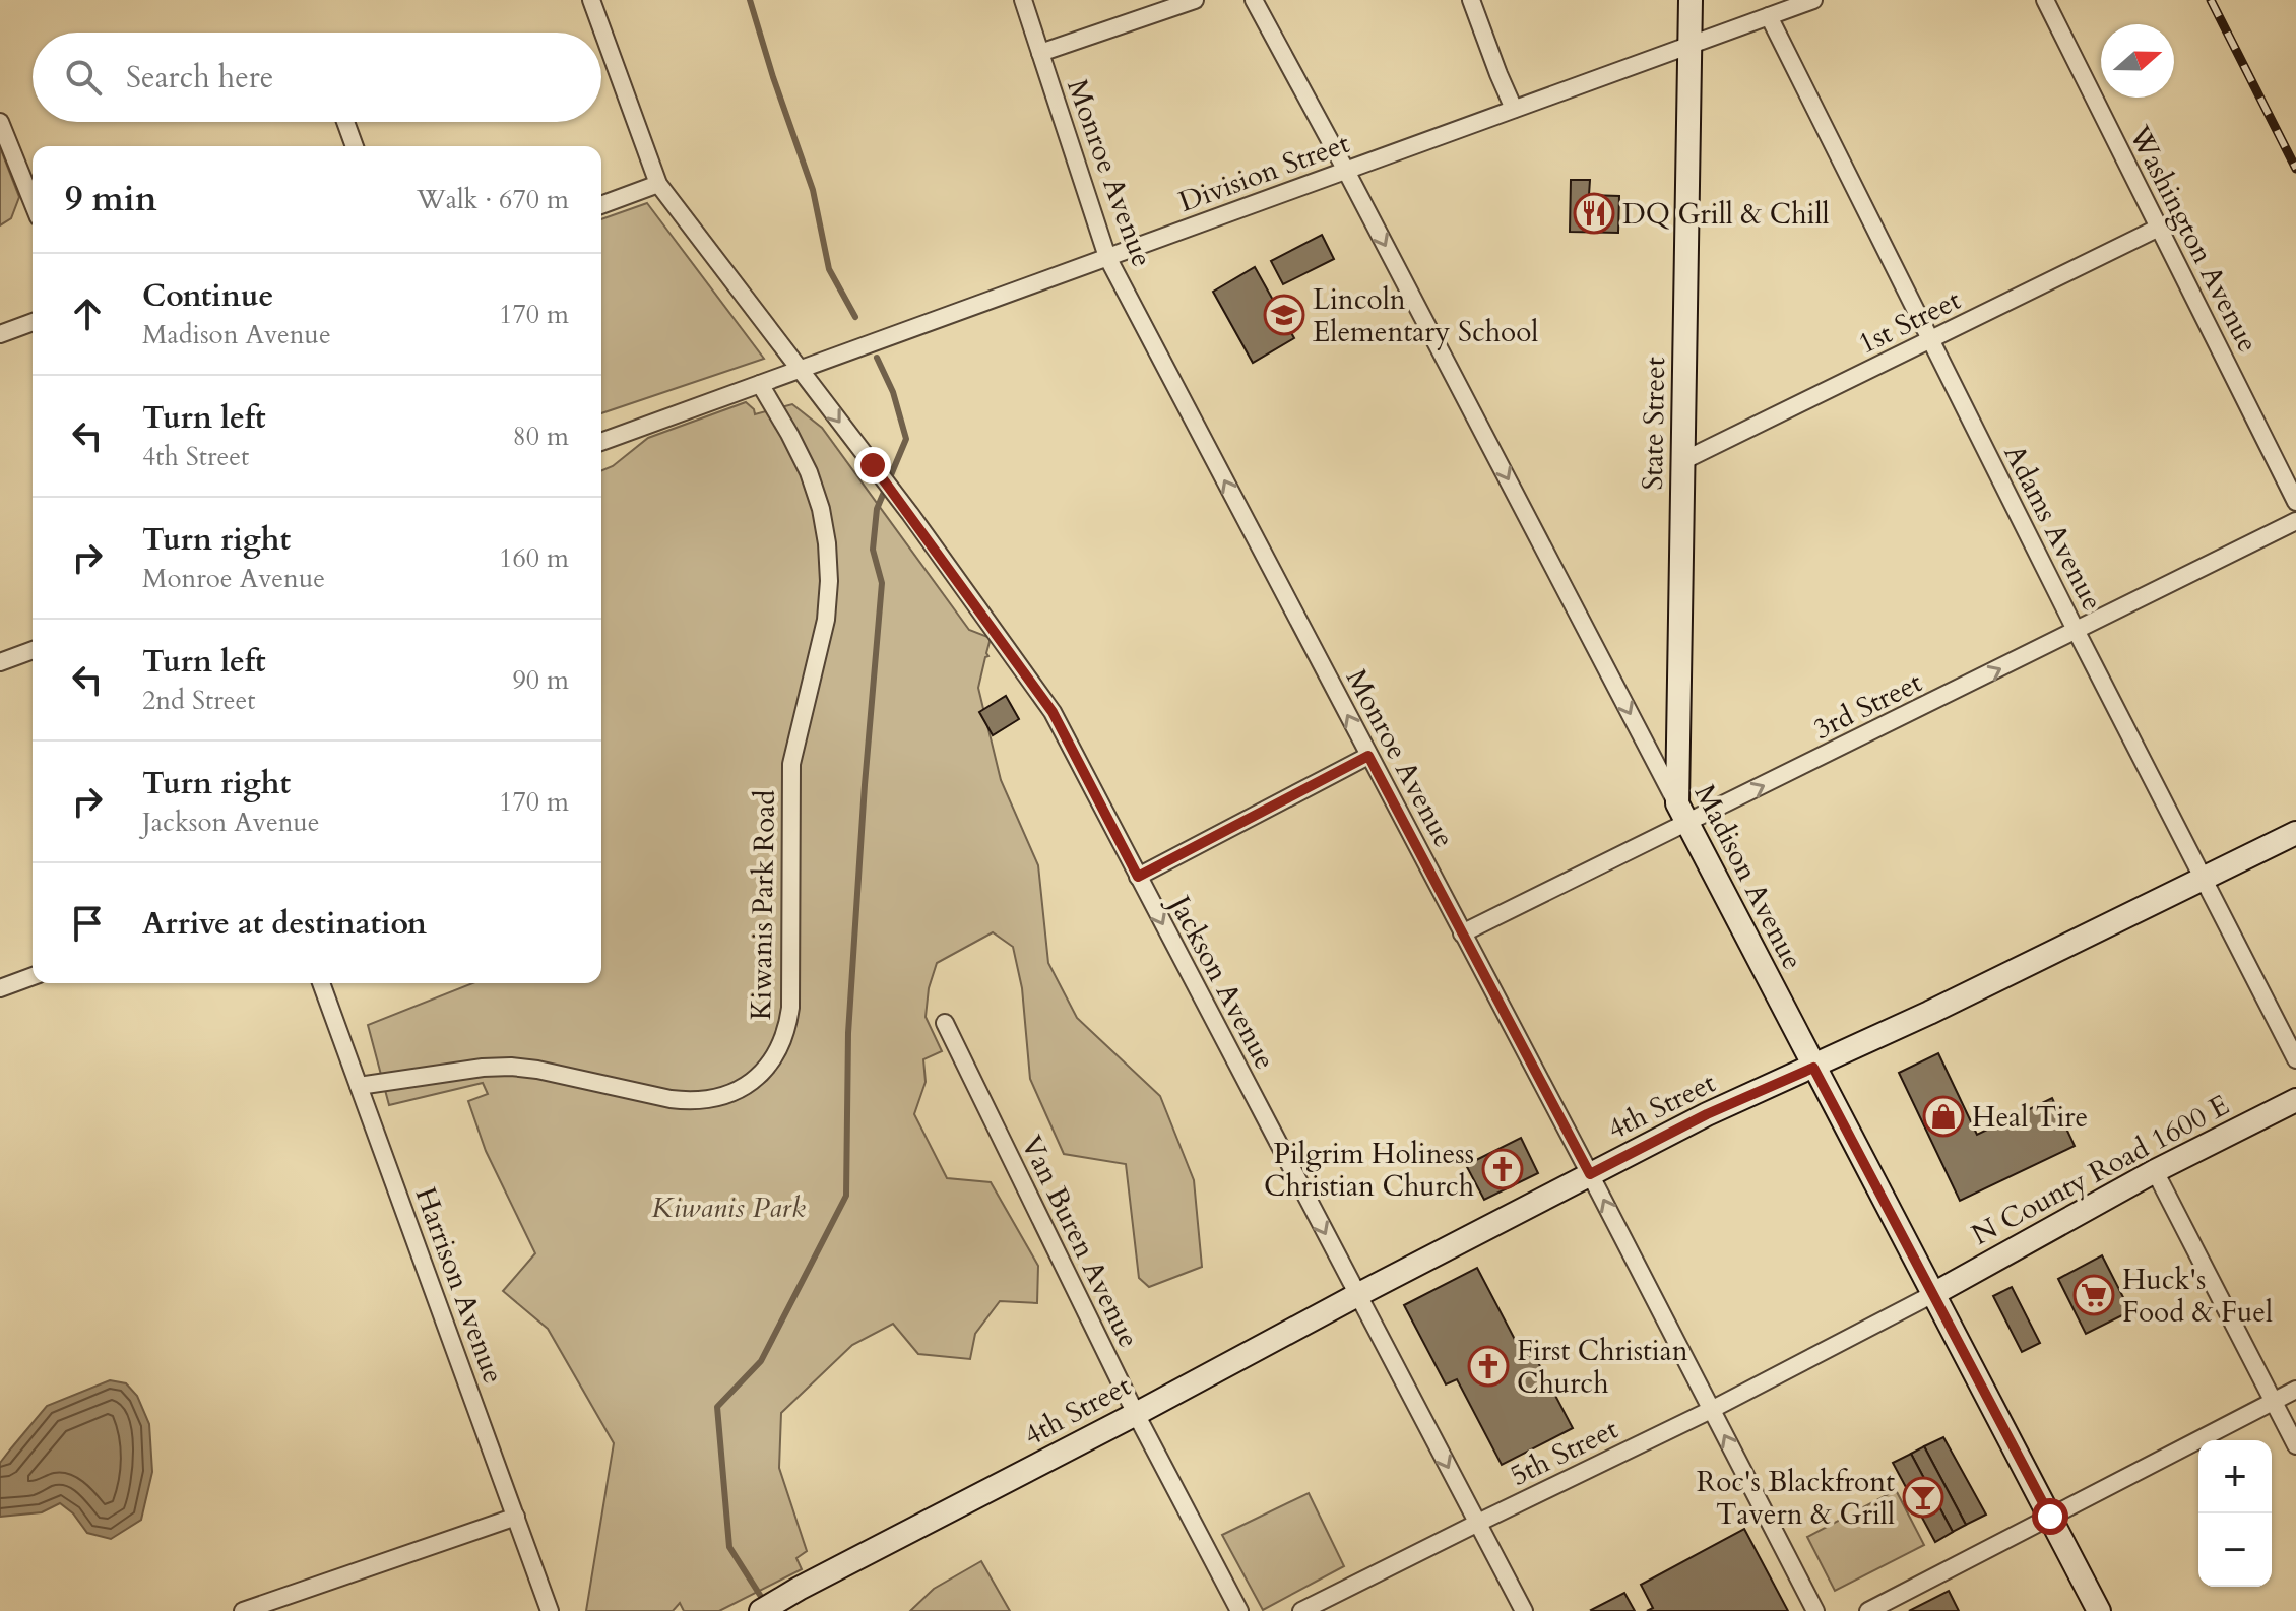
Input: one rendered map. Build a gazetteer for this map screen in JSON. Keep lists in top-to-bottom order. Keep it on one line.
{"streets":{"street":["Division Street","Monroe Avenue","Washington Avenue","1st Street","State Street","Adams Avenue","3rd Street","Madison Avenue","Kiwanis Park Road","Jackson Avenue","4th Street","N County Road 1600 E","Van Buren Avenue","Harrison Avenue","5th Street"]},"crossings":[["Division Street","Monroe Avenue"],["Division Street","State Street"],["Division Street","Adams Avenue"],["Division Street","Madison Avenue"],["Division Street","Kiwanis Park Road"],["Division Street","Jackson Avenue"],["Monroe Avenue","3rd Street"],["Monroe Avenue","4th Street"],["Monroe Avenue","5th Street"],["Washington Avenue","1st Street"],["1st Street","State Street"],["1st Street","Adams Avenue"],["State Street","3rd Street"],["State Street","Madison Avenue"],["Adams Avenue","3rd Street"],["Adams Avenue","4th Street"],["3rd Street","Madison Avenue"],["Madison Avenue","4th Street"],["Madison Avenue","N County Road 1600 E"],["Madison Avenue","5th Street"],["Kiwanis Park Road","Harrison Avenue"],["Jackson Avenue","4th Street"],["Jackson Avenue","5th Street"],["4th Street","Van Buren Avenue"],["N County Road 1600 E","5th Street"]],"one_way":["Monroe Avenue","3rd Street","Madison Avenue","Jackson Avenue"],"parks":["Kiwanis Park"],"places":{"restaurant":["DQ Grill & Chill"],"school or university":["Lincoln Elementary School"],"shop":["Heal Tire"],"church":["Pilgrim Holiness Christian Church","First Christian Church"],"supermarket":["Huck's Food & Fuel"],"bar":["Roc's Blackfront Tavern & Grill"]},"north":"right","page":{"search":"Search here","heading":["9 min","Walk · 670 m"],"list":[["Continue","Madison Avenue","170 m"],["Turn left","4th Street","80 m"],["Turn right","Monroe Avenue","160 m"],["Turn left","2nd Street","90 m"],["Turn right","Jackson Avenue","170 m"],"Arrive at destination"],"map_buttons":["+","−"]}}
